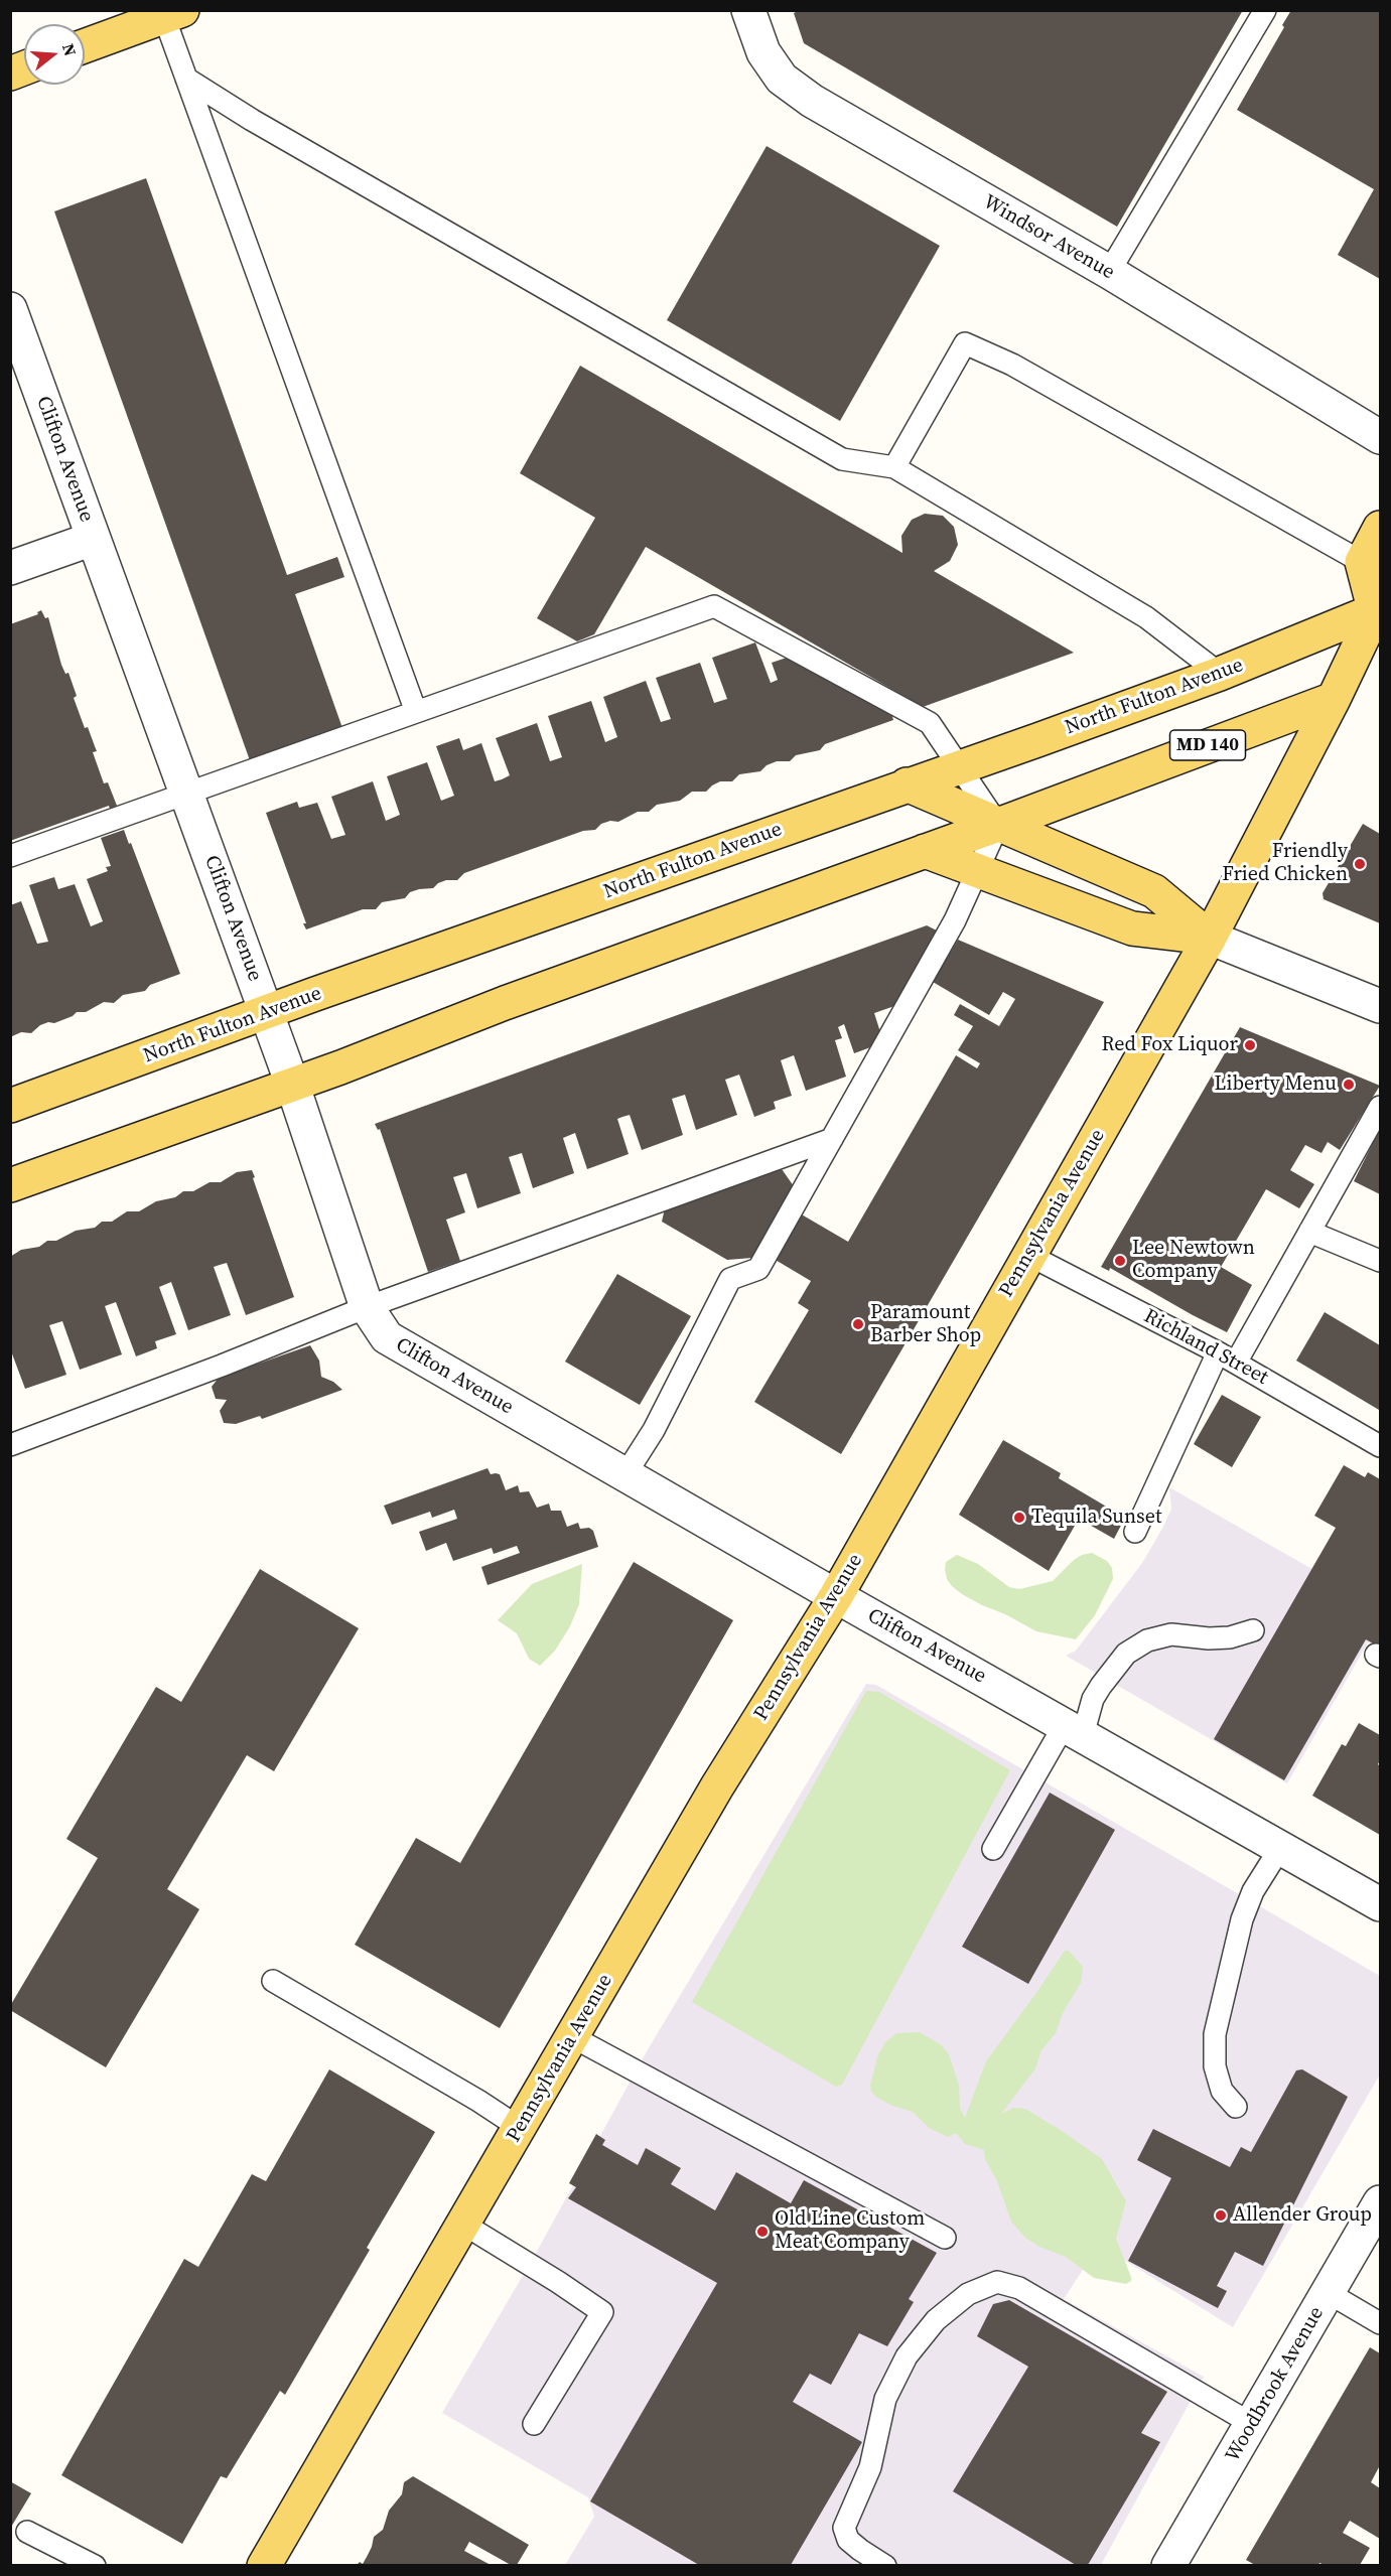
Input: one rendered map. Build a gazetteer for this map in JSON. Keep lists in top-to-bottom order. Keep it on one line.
{"streets":{"main road":["North Fulton Avenue","MD 140","Pennsylvania Avenue"],"street":["Windsor Avenue","Clifton Avenue","Woodbrook Avenue"],"lane":["Richland Street"]},"crossings":[["Clifton Avenue","North Fulton Avenue"],["Clifton Avenue","Pennsylvania Avenue"],["North Fulton Avenue","Pennsylvania Avenue"],["MD 140","Pennsylvania Avenue"],["Pennsylvania Avenue","Richland Street"]],"places":["Friendly Fried Chicken","Red Fox Liquor","Liberty Menu","Lee Newtown Company","Paramount Barber Shop","Tequila Sunset","Allender Group","Old Line Custom Meat Company"],"north":"right"}
